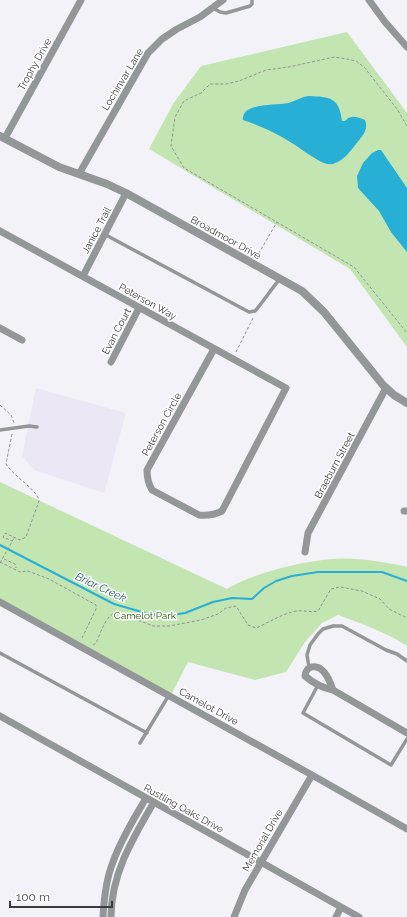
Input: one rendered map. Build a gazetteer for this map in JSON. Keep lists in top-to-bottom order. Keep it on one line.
{"streets":{"street":["Trophy Drive","Lochinvar Lane","Janice Trail","Broadmoor Drive","Peterson Way","Evan Court","Peterson Circle","Braeburn Street","Camelot Drive","Rustling Oaks Drive","Memorial Drive"]},"crossings":[["Trophy Drive","Broadmoor Drive"],["Lochinvar Lane","Broadmoor Drive"],["Janice Trail","Broadmoor Drive"],["Janice Trail","Peterson Way"],["Broadmoor Drive","Braeburn Street"],["Peterson Way","Evan Court"],["Peterson Way","Peterson Circle"],["Camelot Drive","Memorial Drive"],["Rustling Oaks Drive","Memorial Drive"]],"water":["Briar Creek"],"parks":["Camelot Park"],"scale_bar":"100 m"}
